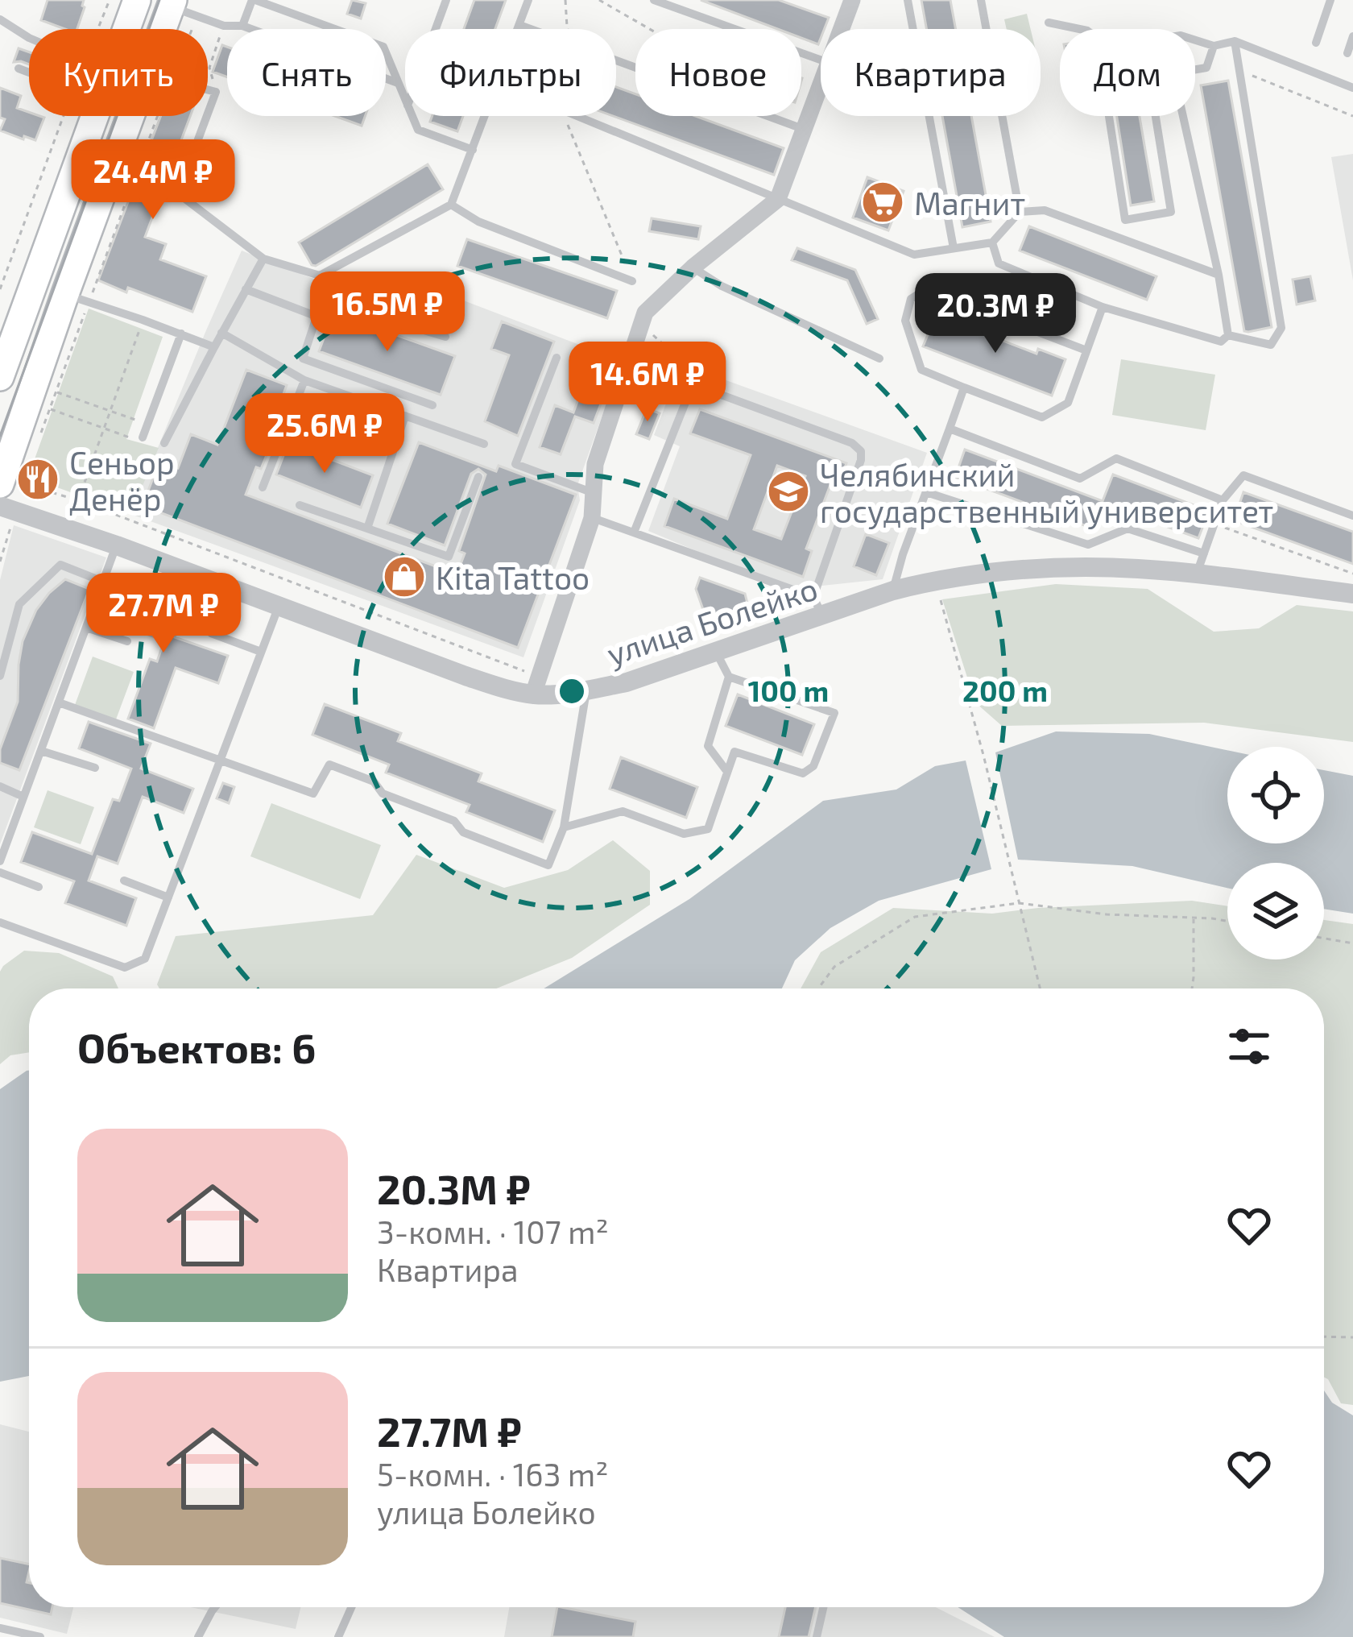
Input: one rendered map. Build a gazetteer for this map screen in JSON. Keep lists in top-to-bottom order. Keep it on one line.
{"streets":{"street":["улица Болейко"]},"places":{"supermarket":["Магнит"],"restaurant":["Сеньор Денёр"],"school or university":["Челябинский государственный университет"],"shop":["Kita Tattoo"]},"page":{"chip":["Купить","Снять","Фильтры","Новое","Квартира","Дом"],"price":["24.4M ₽","16.5M ₽","20.3M ₽","14.6M ₽","25.6M ₽","27.7M ₽"],"heading":"Объектов: 6","list":[{"name":"20.3M ₽","note":"3-комн. · 107 m² · Квартира"},{"name":"27.7M ₽","note":"5-комн. · 163 m² · улица Болейко"}]},"rings":["100 m","200 m"]}
